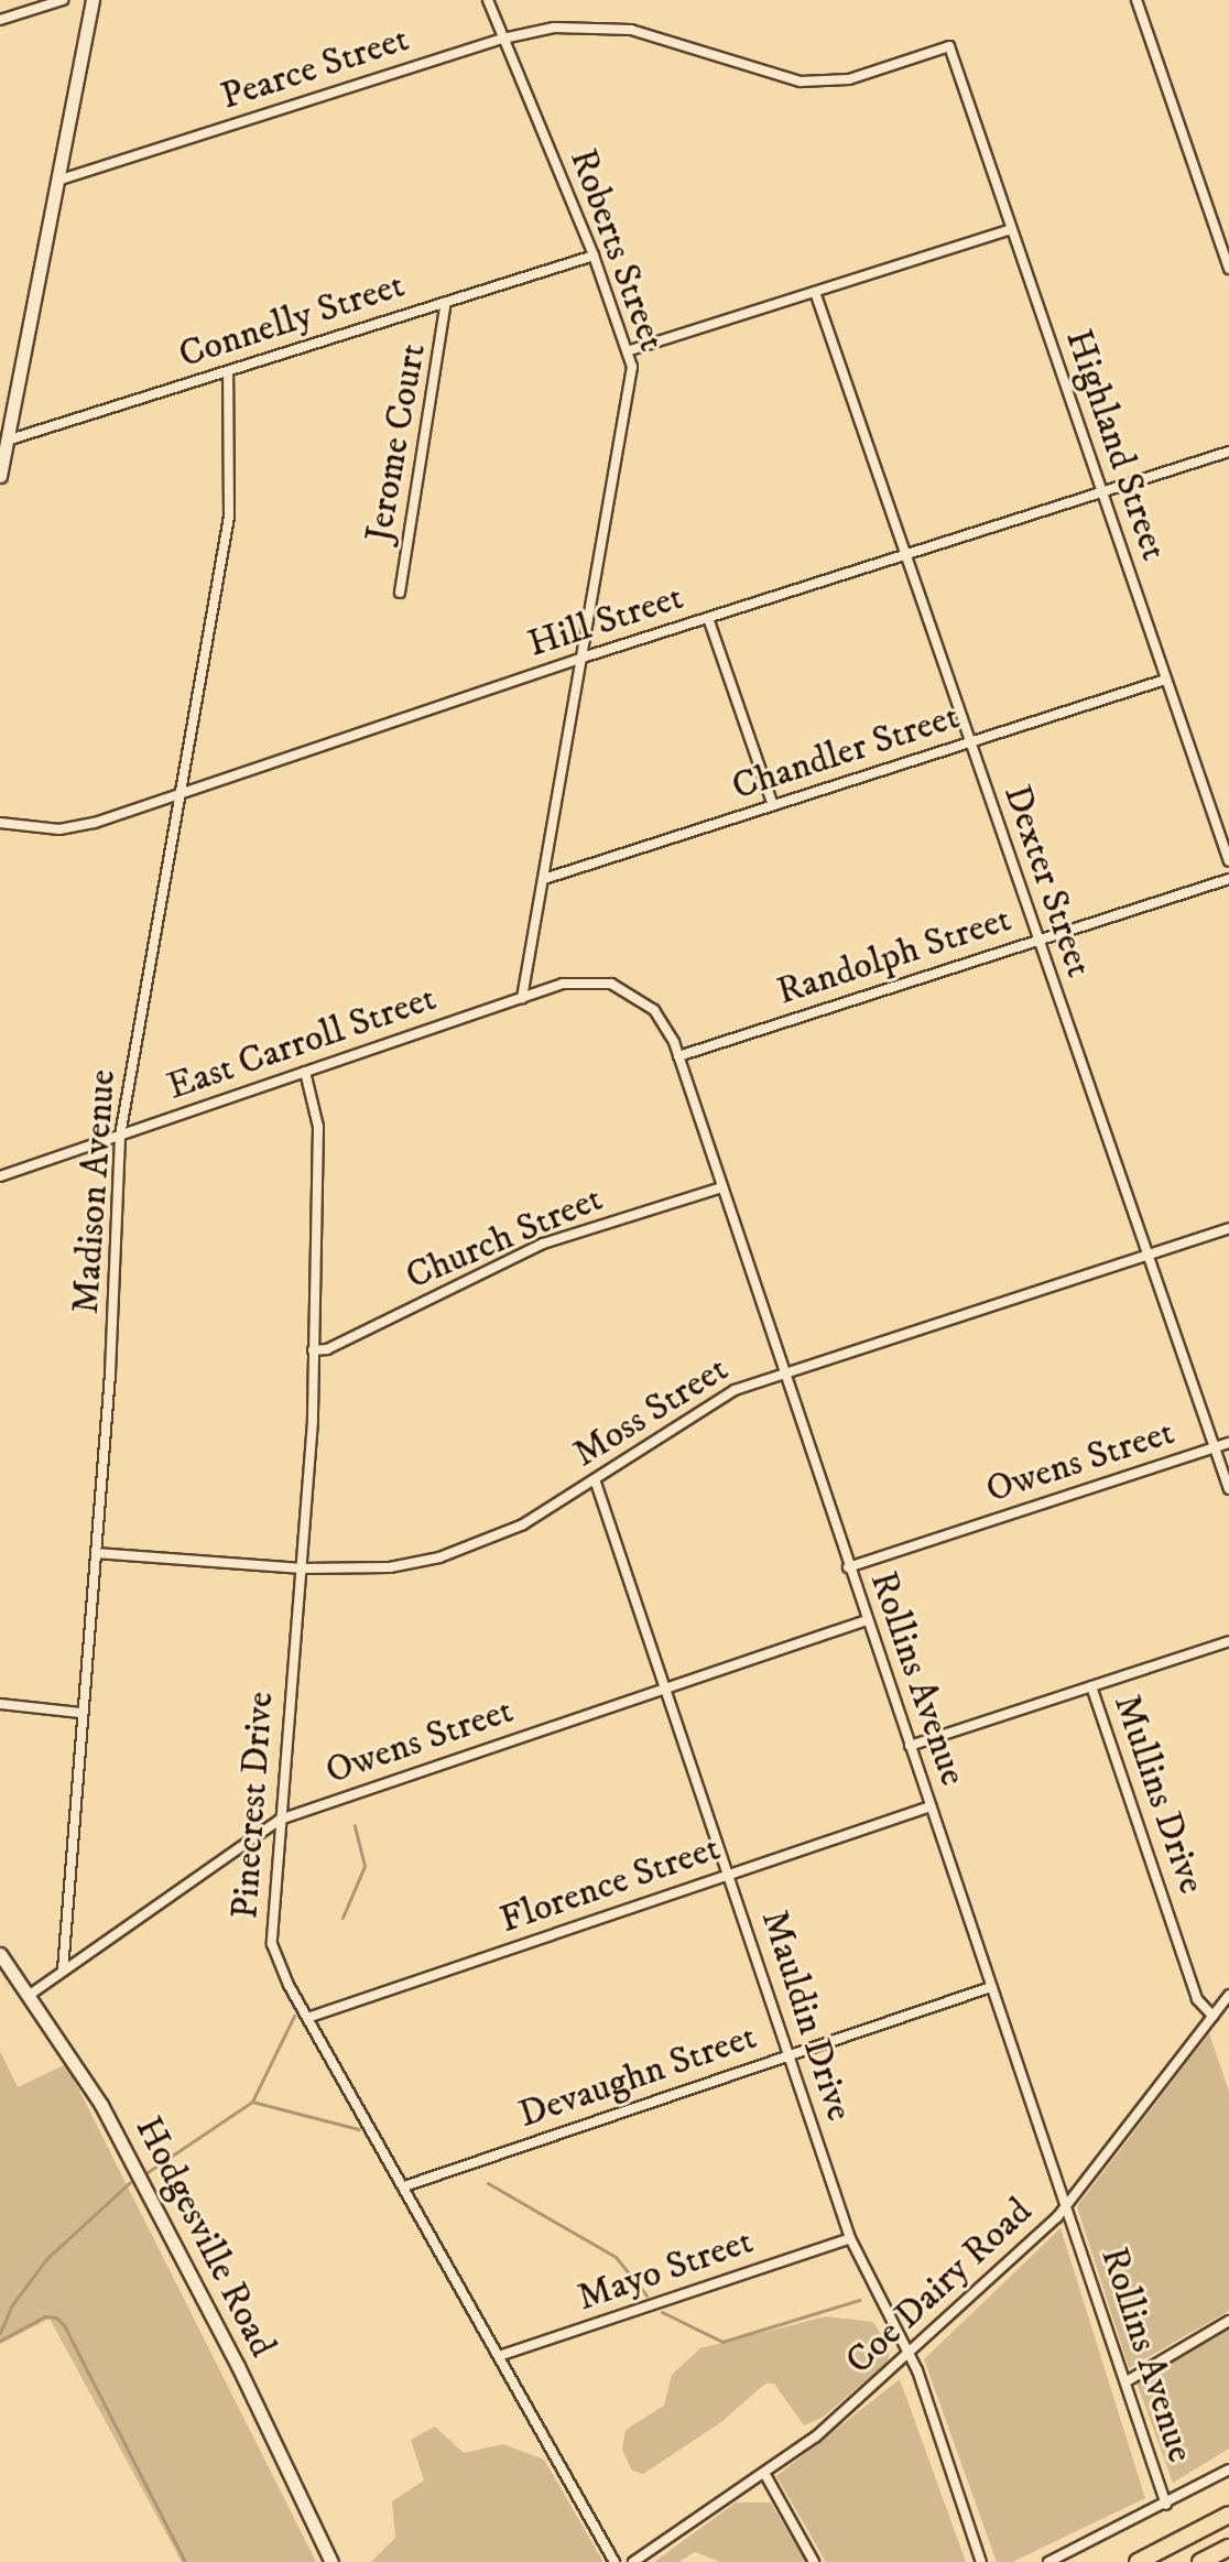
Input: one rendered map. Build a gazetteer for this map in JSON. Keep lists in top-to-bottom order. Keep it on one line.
{"streets":{"street":["Pearce Street","Roberts Street","Connelly Street","Jerome Court","Highland Street","Hill Street","Chandler Street","Dexter Street","Randolph Street","East Carroll Street","Madison Avenue","Church Street","Moss Street","Owens Street","Rollins Avenue","Mullins Drive","Pinecrest Drive","Florence Street","Mauldin Drive","Devaughn Street","Hodgesville Road","Mayo Street","Coe Dairy Road"]},"crossings":[["Pearce Street","Roberts Street"],["Pearce Street","Highland Street"],["Roberts Street","Connelly Street"],["Roberts Street","Hill Street"],["Roberts Street","Chandler Street"],["Roberts Street","East Carroll Street"],["Roberts Street","Rollins Avenue"],["Connelly Street","Jerome Court"],["Connelly Street","Madison Avenue"],["Highland Street","Hill Street"],["Highland Street","Chandler Street"],["Hill Street","Dexter Street"],["Hill Street","Madison Avenue"],["Chandler Street","Dexter Street"],["Dexter Street","Randolph Street"],["Dexter Street","Moss Street"],["Dexter Street","Owens Street"],["Randolph Street","Rollins Avenue"],["East Carroll Street","Madison Avenue"],["East Carroll Street","Rollins Avenue"],["East Carroll Street","Pinecrest Drive"],["Madison Avenue","Moss Street"],["Madison Avenue","Owens Street"],["Church Street","Rollins Avenue"],["Church Street","Pinecrest Drive"],["Moss Street","Rollins Avenue"],["Moss Street","Pinecrest Drive"],["Moss Street","Mauldin Drive"],["Owens Street","Rollins Avenue"],["Owens Street","Pinecrest Drive"],["Owens Street","Mauldin Drive"],["Owens Street","Hodgesville Road"],["Rollins Avenue","Florence Street"],["Rollins Avenue","Devaughn Street"],["Rollins Avenue","Coe Dairy Road"],["Mullins Drive","Coe Dairy Road"],["Pinecrest Drive","Florence Street"],["Pinecrest Drive","Devaughn Street"],["Pinecrest Drive","Mayo Street"],["Florence Street","Mauldin Drive"],["Mauldin Drive","Devaughn Street"],["Mauldin Drive","Mayo Street"],["Mauldin Drive","Coe Dairy Road"]]}
